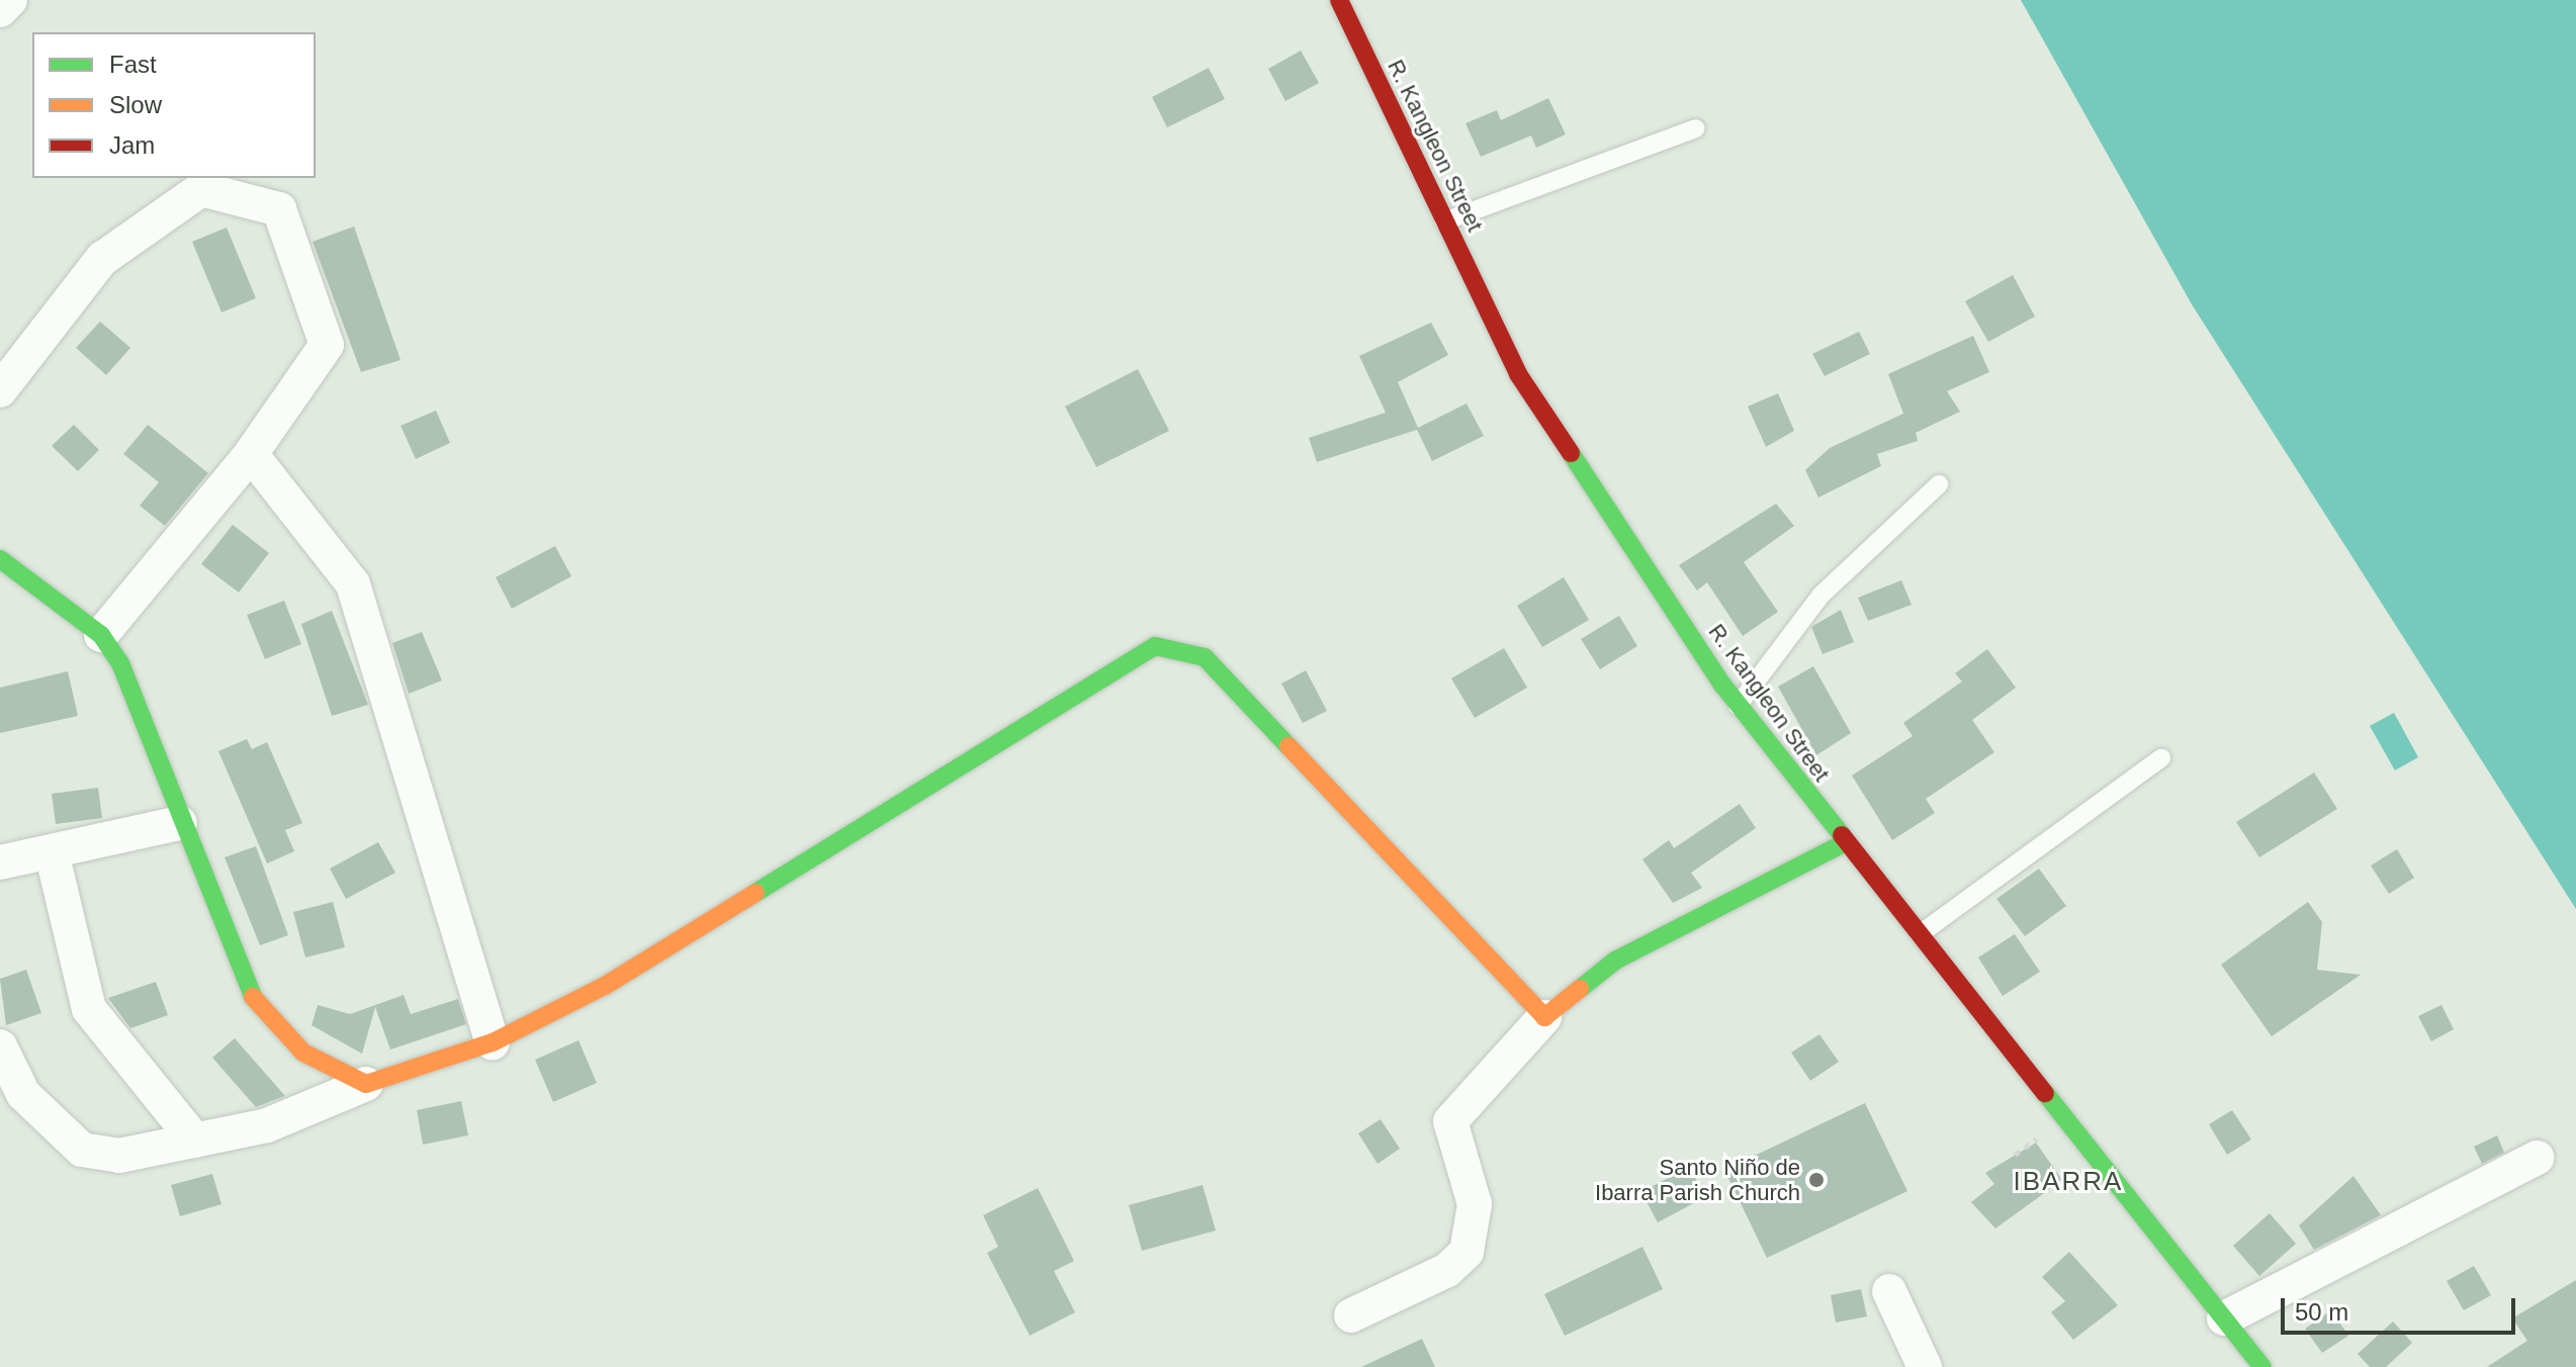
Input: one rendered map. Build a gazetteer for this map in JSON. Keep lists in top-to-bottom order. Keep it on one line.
{"streets":{"street":["R. Kangleon Street"]},"districts":["IBARRA"],"places":["Santo Niño de Ibarra Parish Church"],"legend":["Fast","Slow","Jam"],"scale_bar":"50 m"}
